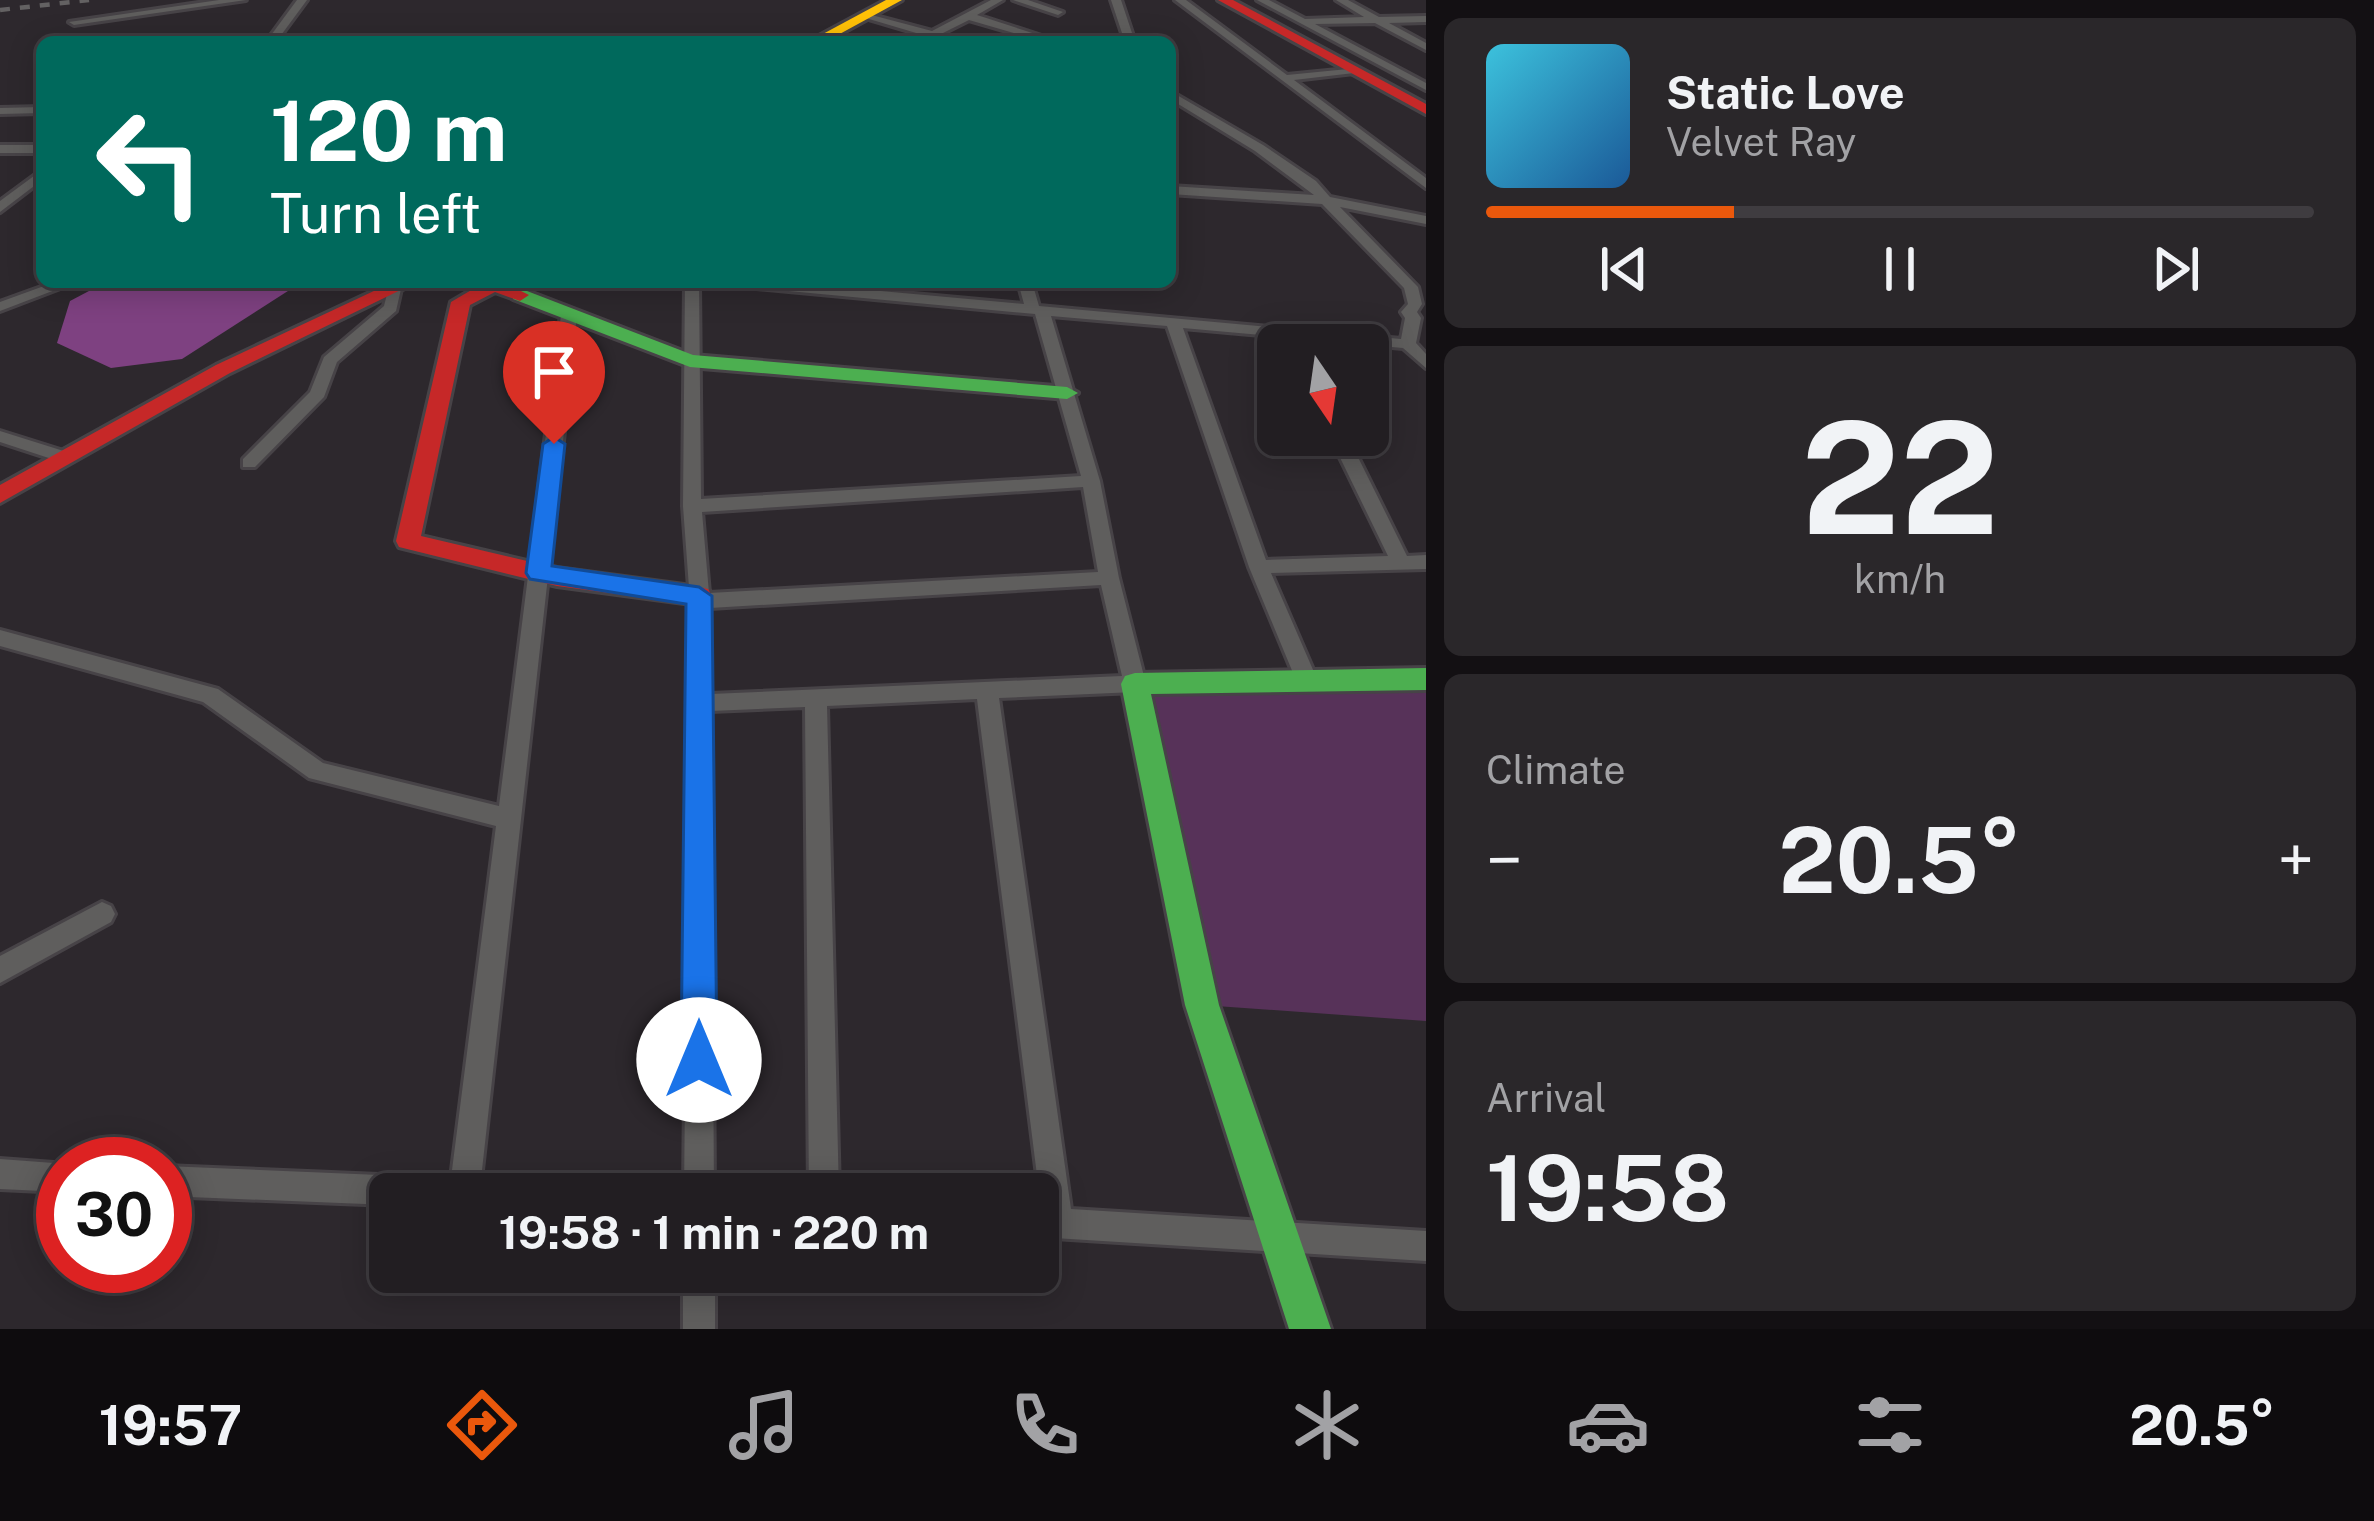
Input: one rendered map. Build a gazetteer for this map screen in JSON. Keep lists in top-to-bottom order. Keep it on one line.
{"north":"bottom","page":{"turn":["120 m","Turn left"],"song":["Static Love","Velvet Ray"],"tile":[["22","km/h"],"Climate",["Arrival","19:58"]],"heat":["−","20.5°","+"],"limit":"30","trip":"19:58 · 1 min · 220 m","tabs":["19:57","20.5°"]}}
